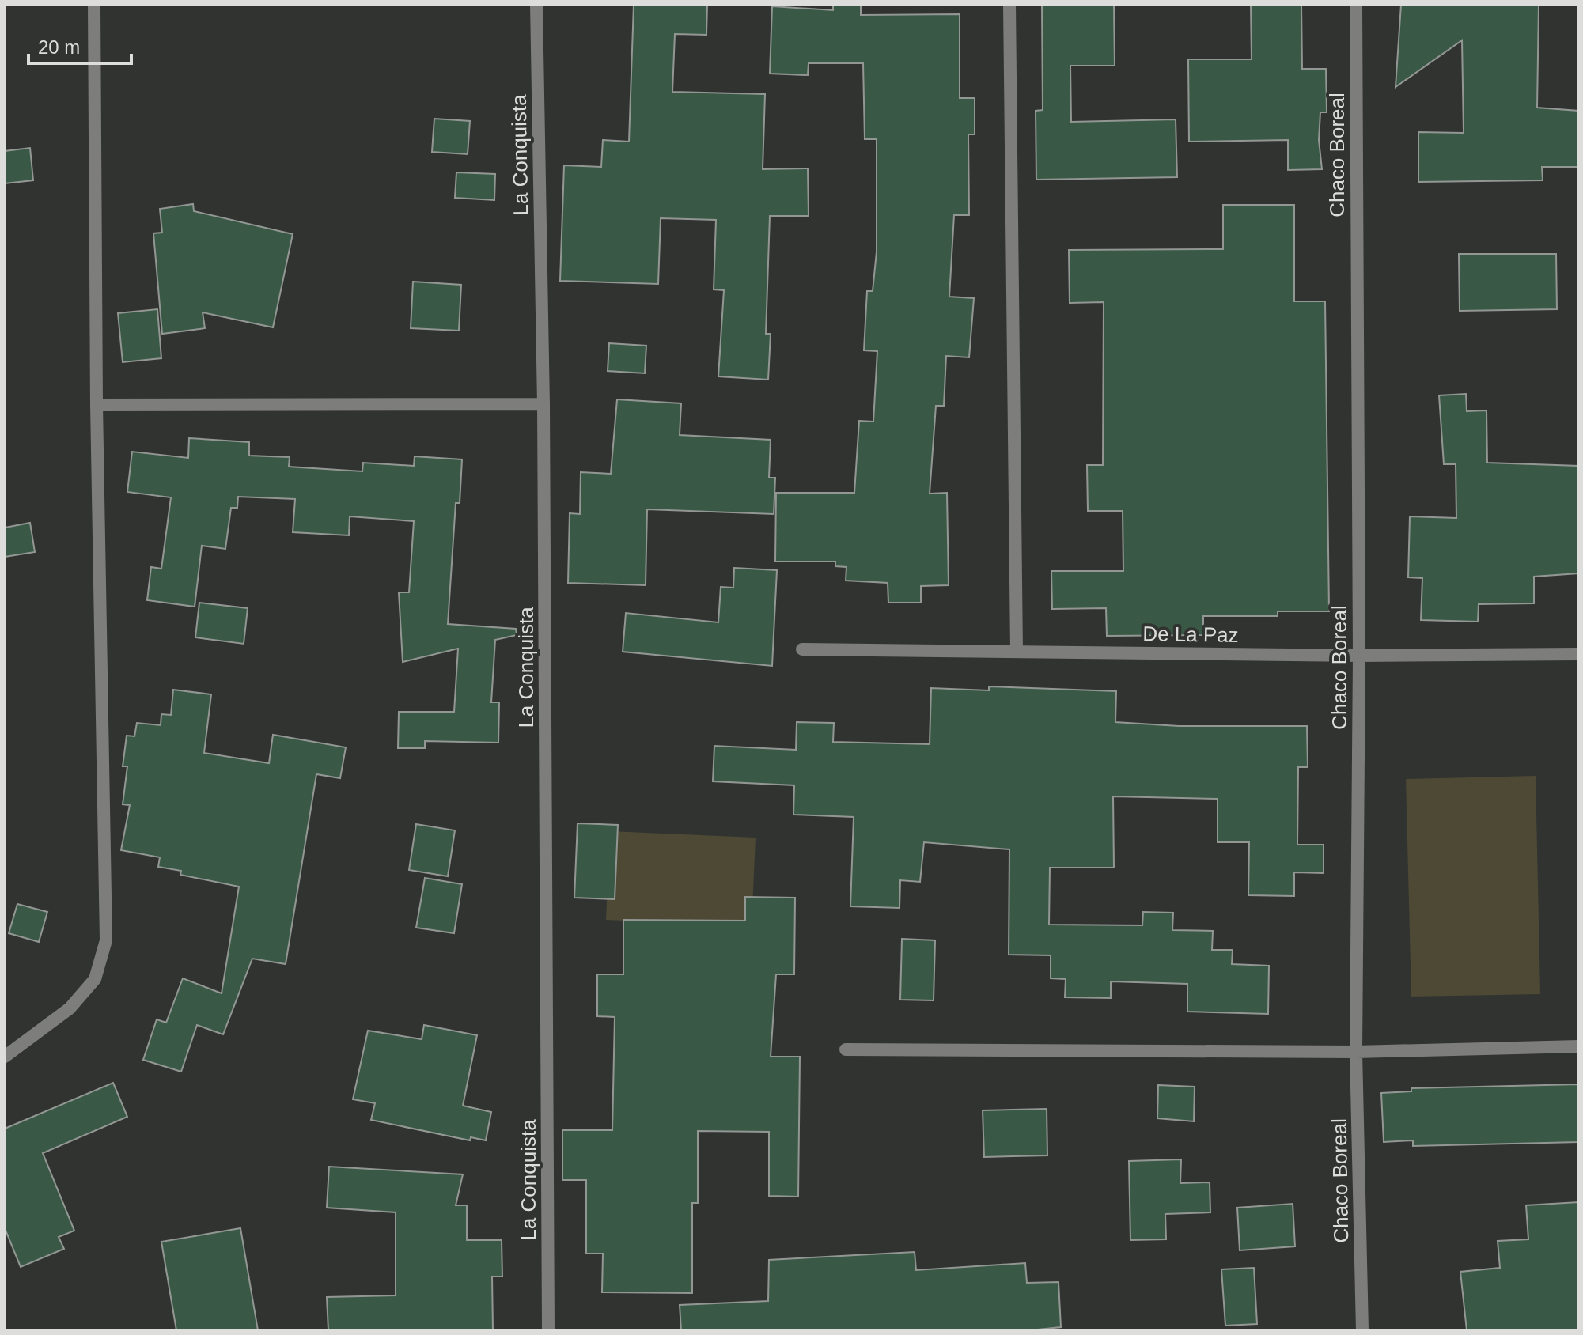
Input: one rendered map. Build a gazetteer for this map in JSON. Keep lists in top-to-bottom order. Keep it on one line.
{"streets":{"street":["La Conquista","Chaco Boreal","De La Paz"]},"crossings":[["Chaco Boreal","De La Paz"]],"scale_bar":"20 m"}
